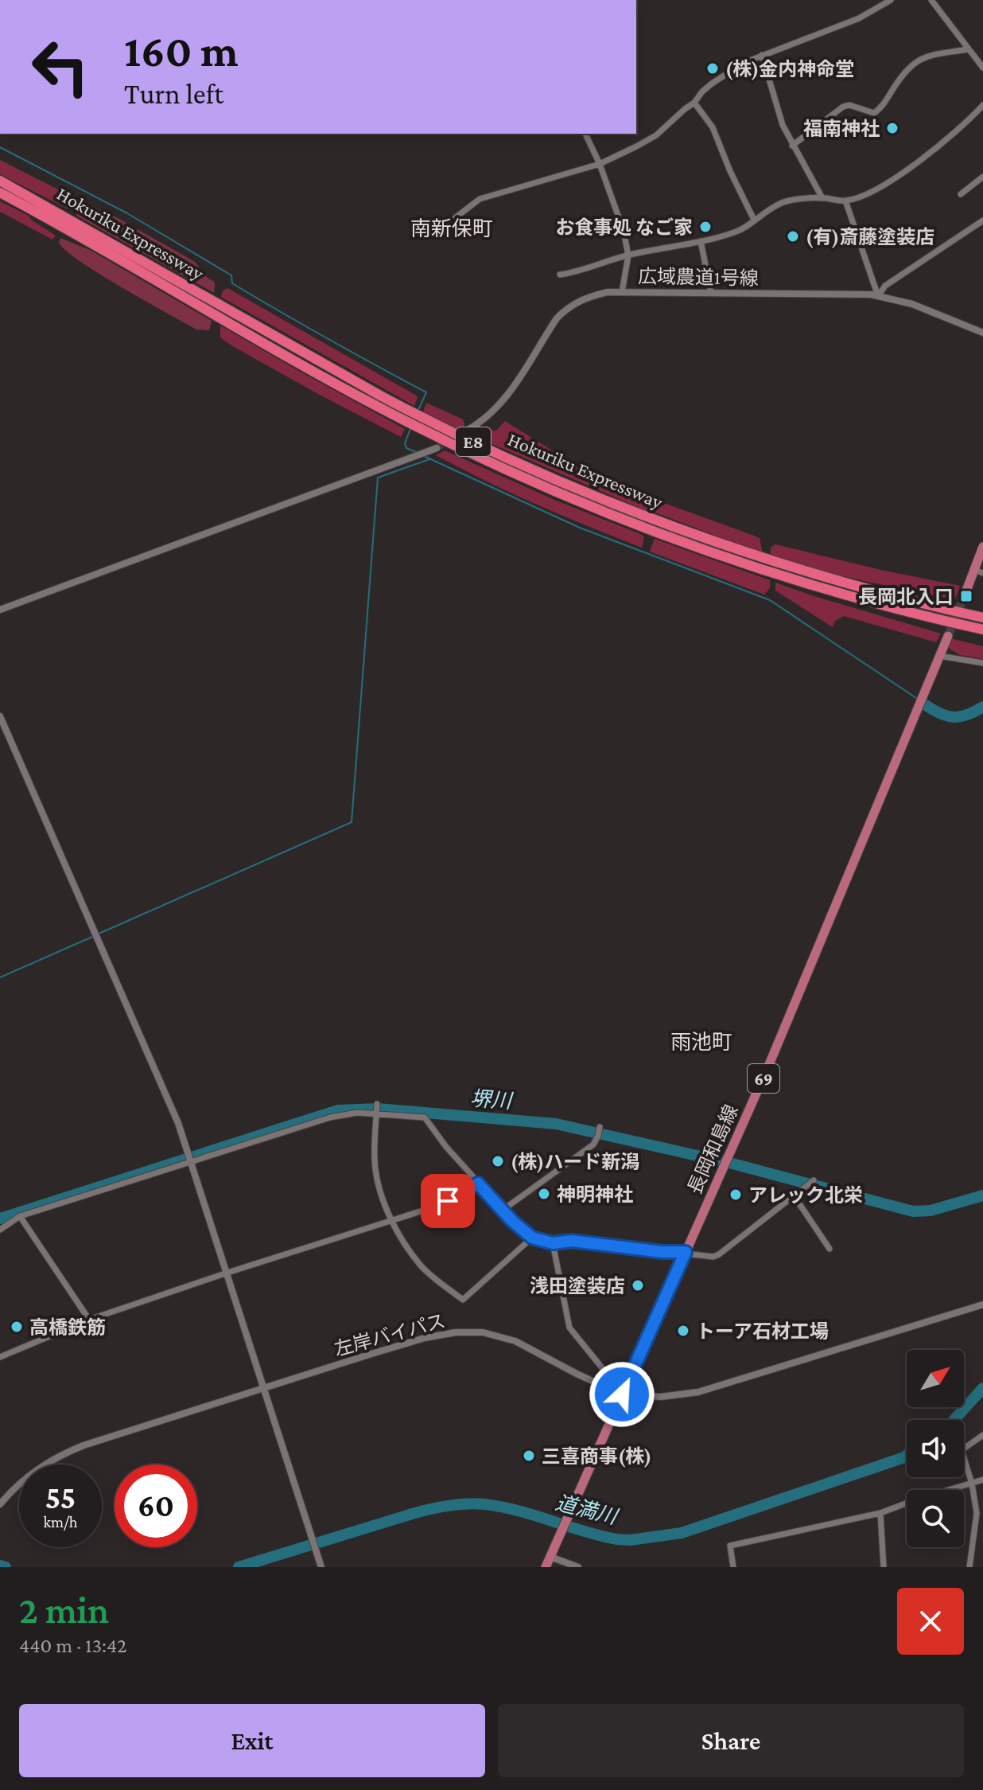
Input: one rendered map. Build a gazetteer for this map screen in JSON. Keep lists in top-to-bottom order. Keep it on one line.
{"streets":{"highway":["Hokuriku Expressway","E8"],"main road":["69","長岡和島線"],"street":["広域農道1号線","左岸バイパス"]},"crossings":[["長岡和島線","左岸バイパス"]],"districts":["南新保町","雨池町"],"water":["堺川","道満川"],"places":{"other":["(株)金内神命堂","福南神社","お食事処 なご家","(有)斎藤塗装店","(株)ハード新潟","神明神社","アレック北栄","浅田塗装店","高橋鉄筋","トーア石材工場","三喜商事(株)"],"transit":["長岡北入口"]},"north":"top right","page":{"turn":["160 m","Turn left"],"speed":"55 km/h","limit":"60","heading":["2 min","440 m · 13:42"],"buttons":["Exit","Share"]}}
